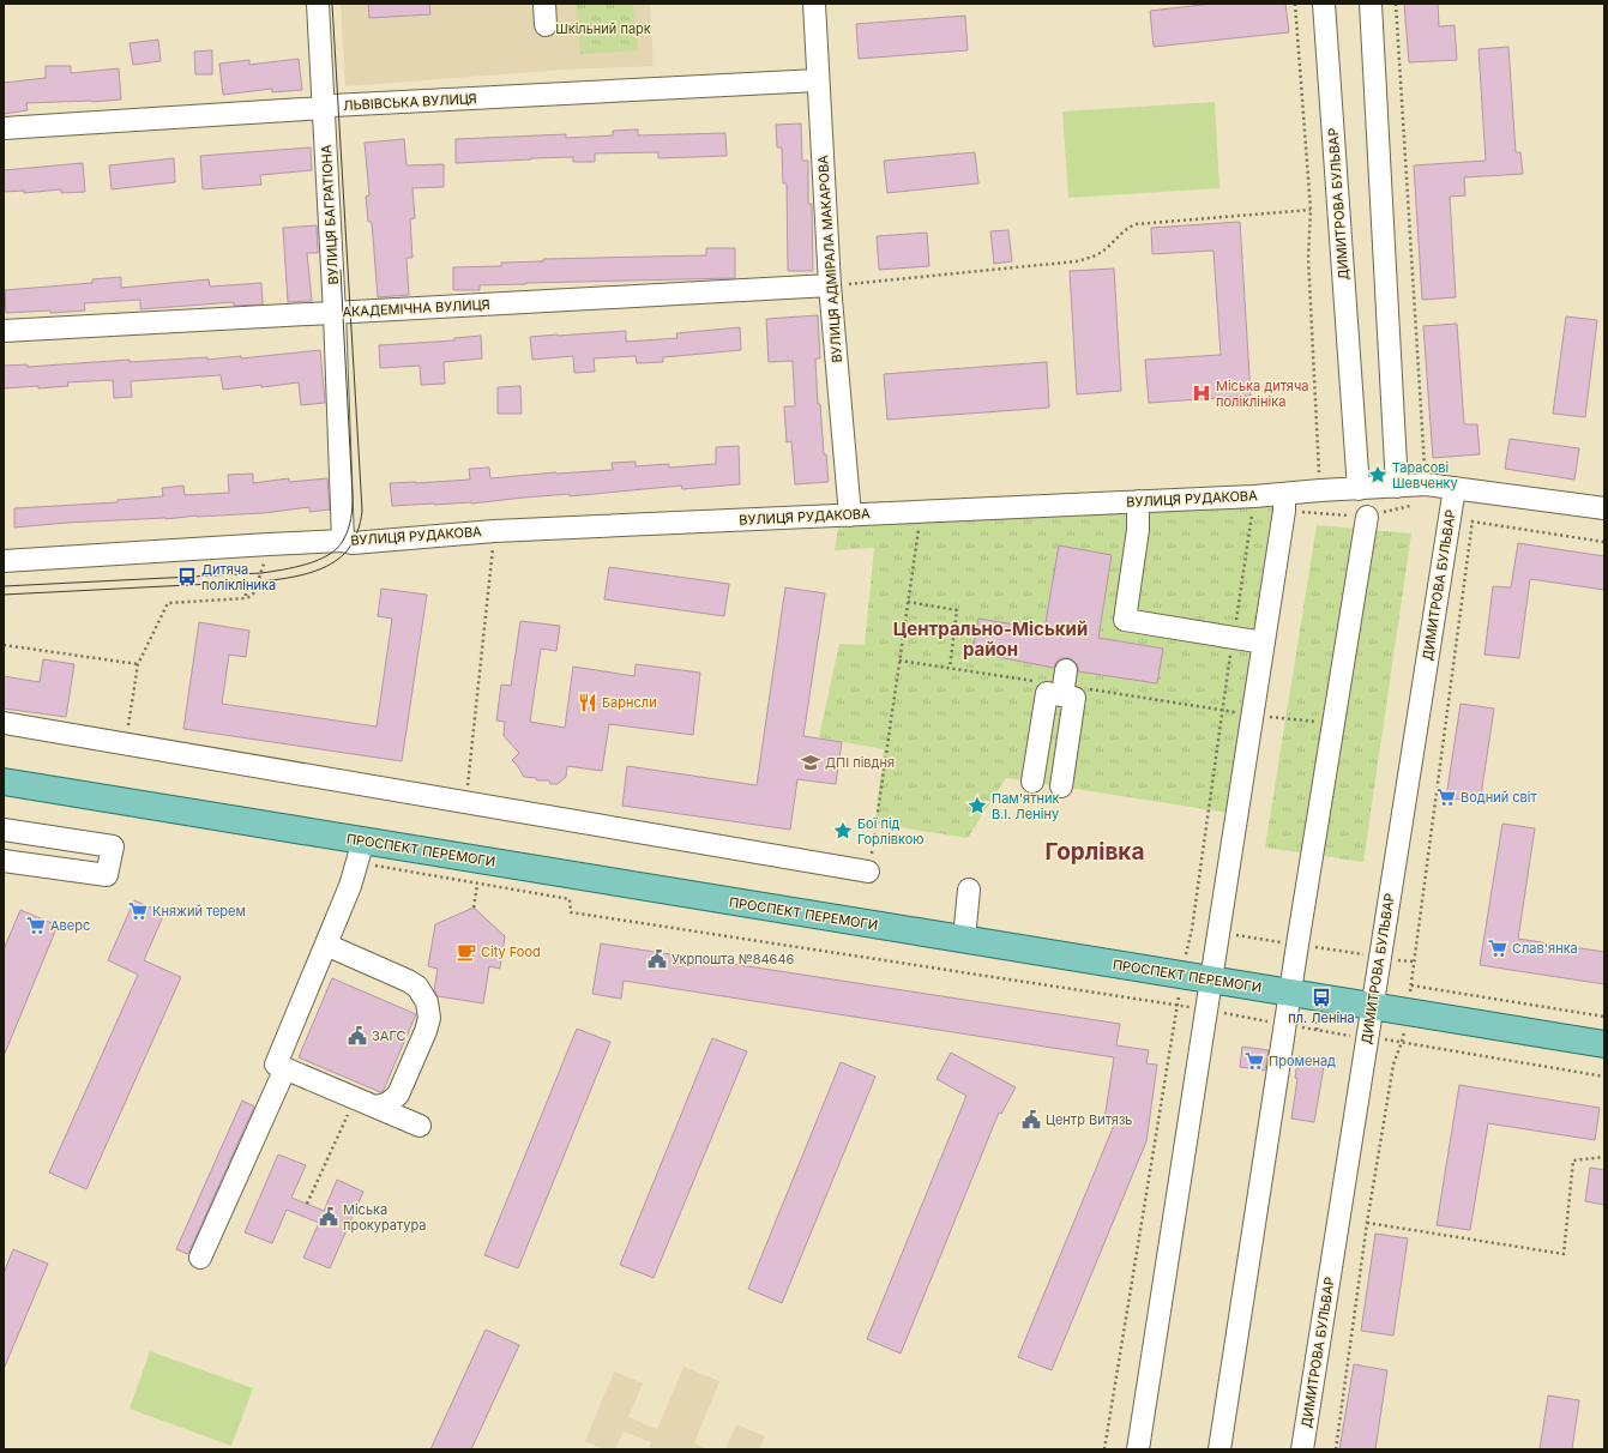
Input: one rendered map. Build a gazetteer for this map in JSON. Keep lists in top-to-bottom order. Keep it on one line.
{"streets":{"main road":["ПРОСПЕКТ ПЕРЕМОГИ"],"street":["ЛЬВІВСЬКА ВУЛИЦЯ","ДИМИТРОВА БУЛЬВАР","ВУЛИЦЯ БАГРАТІОНА","ВУЛИЦЯ АДМІРАЛА МАКАРОВА","АКАДЕМІЧНА ВУЛИЦЯ","ВУЛИЦЯ РУДАКОВА"]},"crossings":[["ЛЬВІВСЬКА ВУЛИЦЯ","ВУЛИЦЯ БАГРАТІОНА"],["ЛЬВІВСЬКА ВУЛИЦЯ","ВУЛИЦЯ АДМІРАЛА МАКАРОВА"],["ДИМИТРОВА БУЛЬВАР","ВУЛИЦЯ РУДАКОВА"],["ДИМИТРОВА БУЛЬВАР","ПРОСПЕКТ ПЕРЕМОГИ"],["ВУЛИЦЯ БАГРАТІОНА","АКАДЕМІЧНА ВУЛИЦЯ"],["ВУЛИЦЯ БАГРАТІОНА","ВУЛИЦЯ РУДАКОВА"],["ВУЛИЦЯ АДМІРАЛА МАКАРОВА","АКАДЕМІЧНА ВУЛИЦЯ"],["ВУЛИЦЯ АДМІРАЛА МАКАРОВА","ВУЛИЦЯ РУДАКОВА"]],"districts":["Центрально-Міський район","Горлівка"],"parks":["Шкільний парк"],"places":{"hospital":["Міська дитяча поліклініка"],"place":["Тарасові Шевченку","Пам'ятник В.І. Леніну","Бої під Горлівкою"],"bus stop":["Дитяча полікліника","пл. Леніна"],"restaurant":["Барнсли"],"school or university":["ДПІ півдня"],"supermarket":["Водний світ","Княжий терем","Аверс","Слав'янка","Променад"],"cafe":["City Food"],"public building":["Укрпошта №84646","ЗАГС","Центр Витязь","Міська прокуратура"]}}
